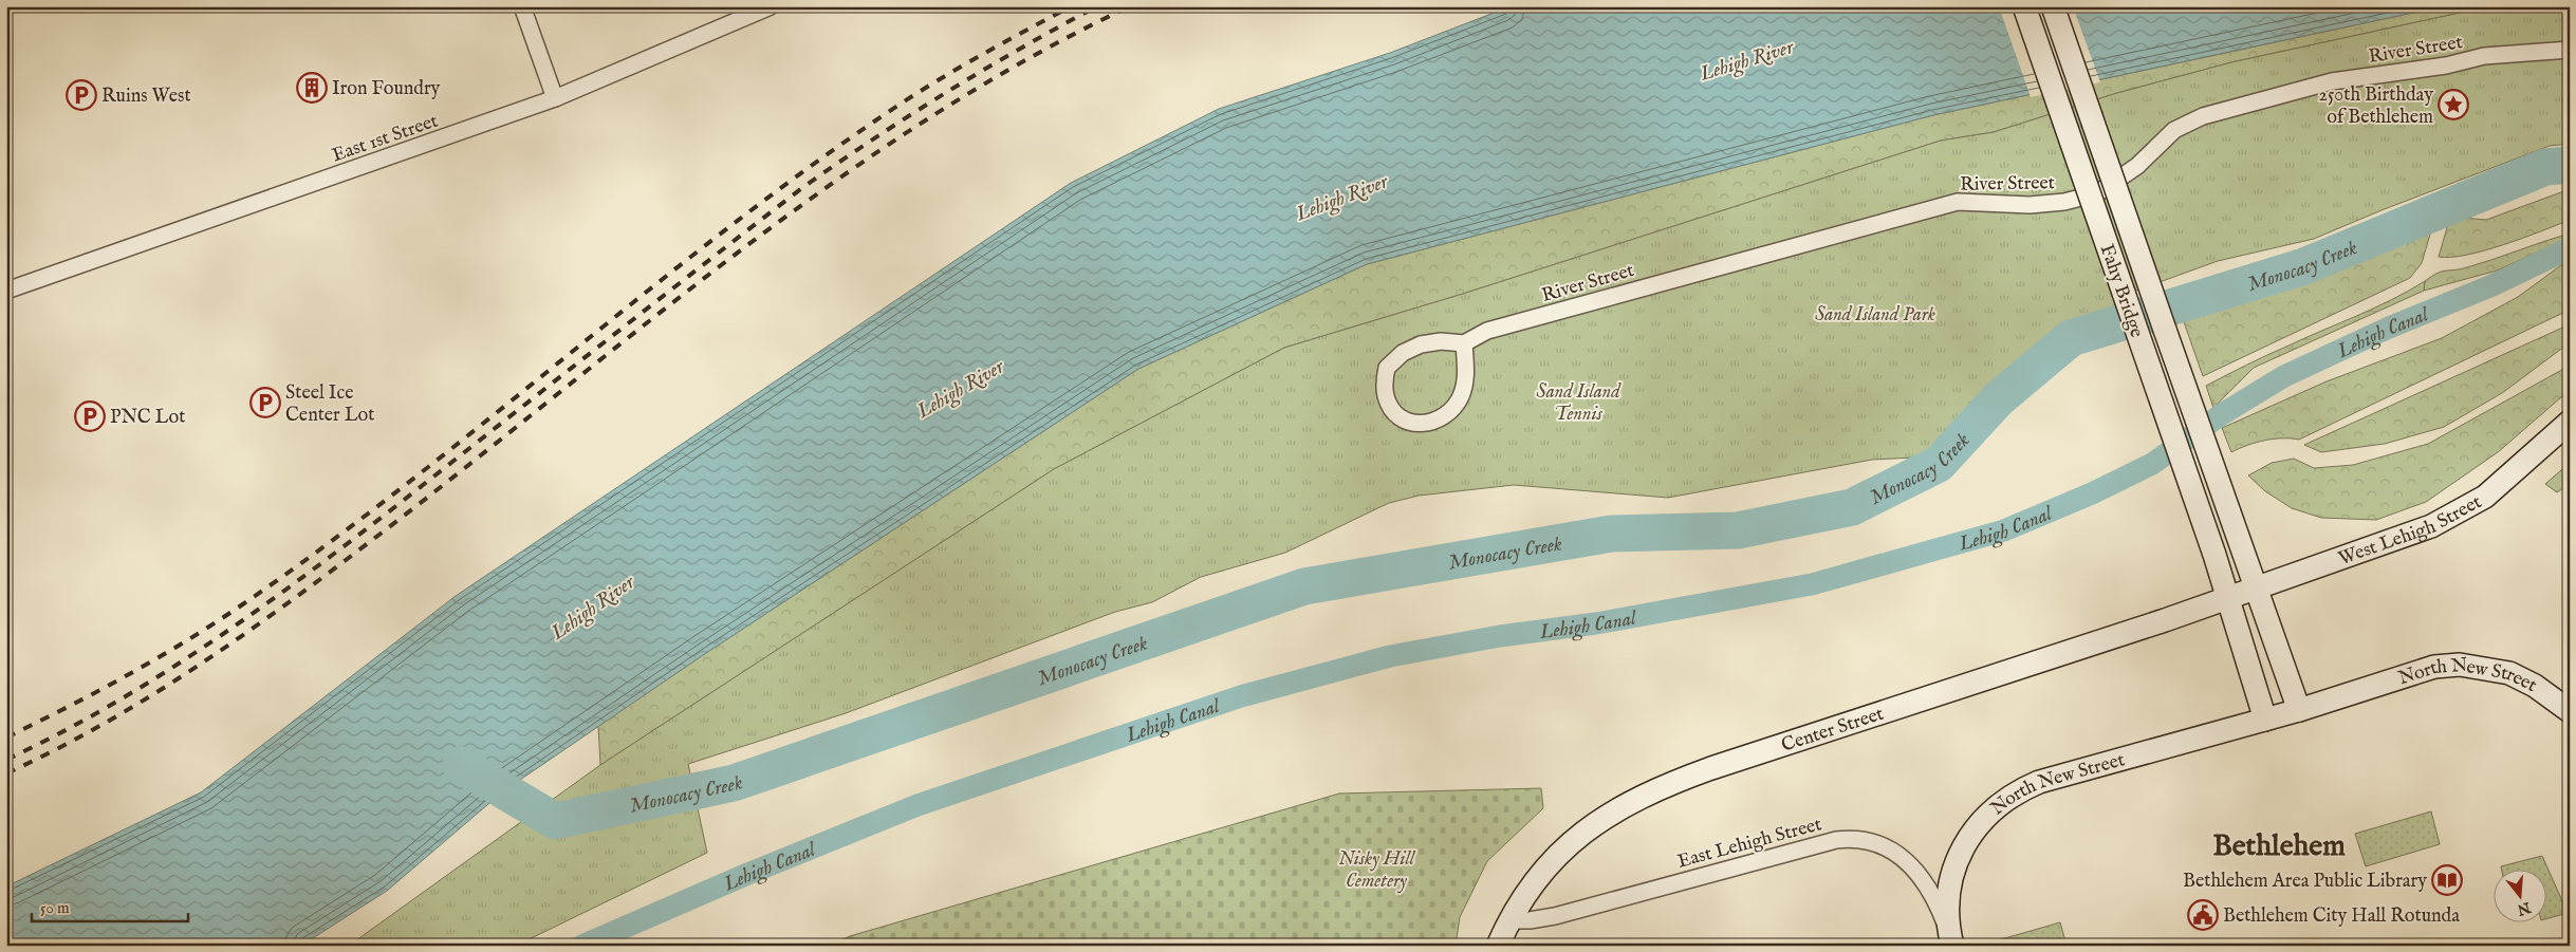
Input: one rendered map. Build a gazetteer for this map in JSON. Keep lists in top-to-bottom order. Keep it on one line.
{"streets":{"main road":["Fahy Bridge","West Lehigh Street","North New Street","Center Street"],"street":["River Street","East 1st Street","East Lehigh Street"]},"crossings":[["Fahy Bridge","West Lehigh Street"],["Fahy Bridge","Center Street"],["West Lehigh Street","Center Street"],["North New Street","East Lehigh Street"],["Center Street","East Lehigh Street"]],"districts":["Bethlehem"],"water":["Lehigh River","Monocacy Creek","Lehigh Canal"],"parks":["Sand Island Park","Sand Island Tennis","Nisky Hill Cemetery"],"places":{"building":["Iron Foundry"],"parking":["Ruins West","Steel Ice Center Lot","PNC Lot"],"place":["250th Birthday of Bethlehem"],"library":["Bethlehem Area Public Library"],"public building":["Bethlehem City Hall Rotunda"]},"scale_bar":"50 m","north":"bottom"}
